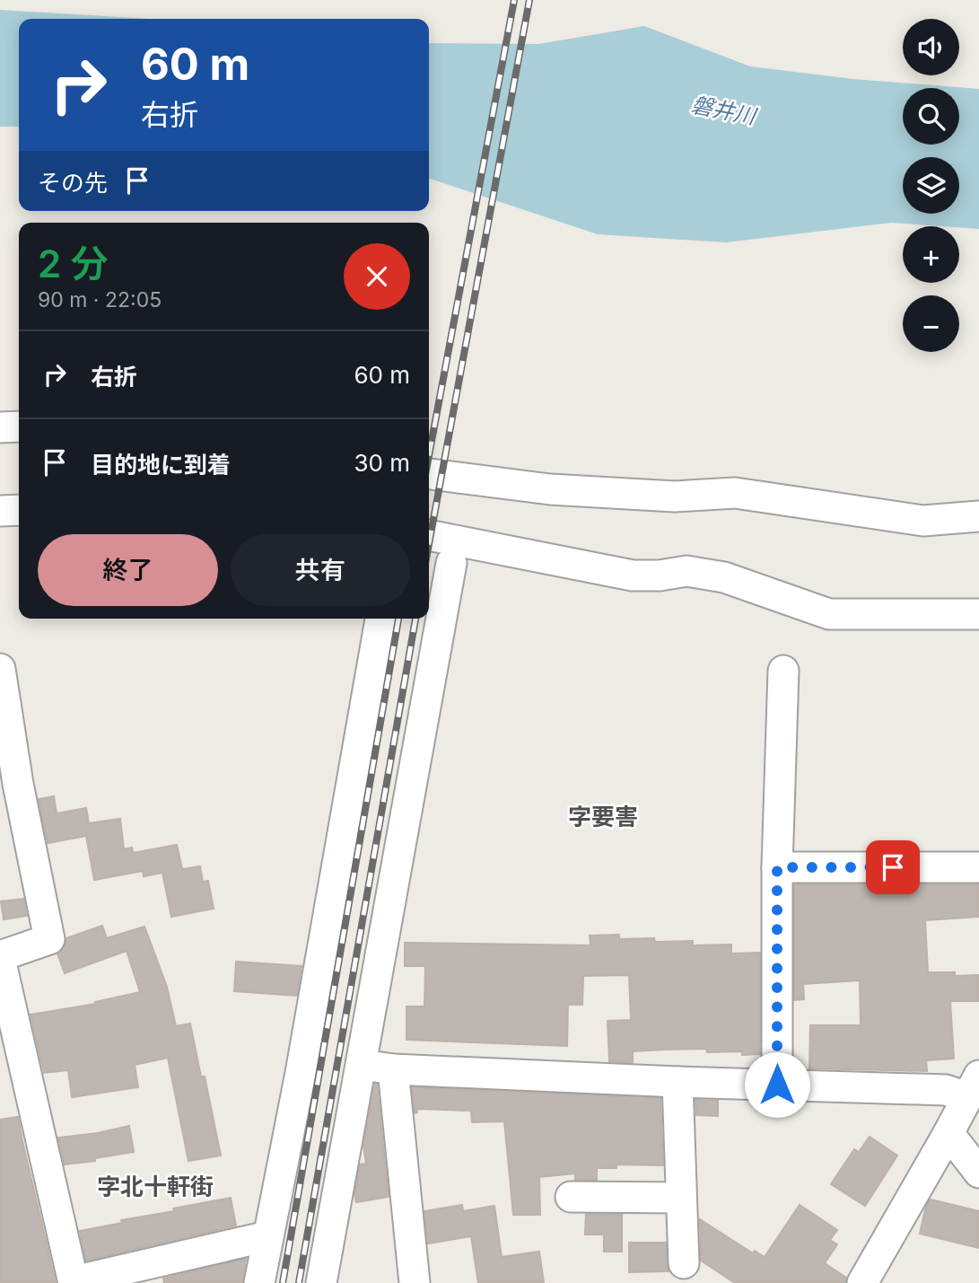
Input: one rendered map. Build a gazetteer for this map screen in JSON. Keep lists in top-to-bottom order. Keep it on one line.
{"districts":["字要害","字北十軒街"],"water":["磐井川"],"page":{"map_buttons":["+","−"],"turn":["60 m","右折"],"then":"その先","heading":["2 分","90 m · 22:05"],"list":[{"name":"右折","value":"60 m"},{"name":"目的地に到着","value":"30 m"}],"buttons":["終了","共有"]}}
